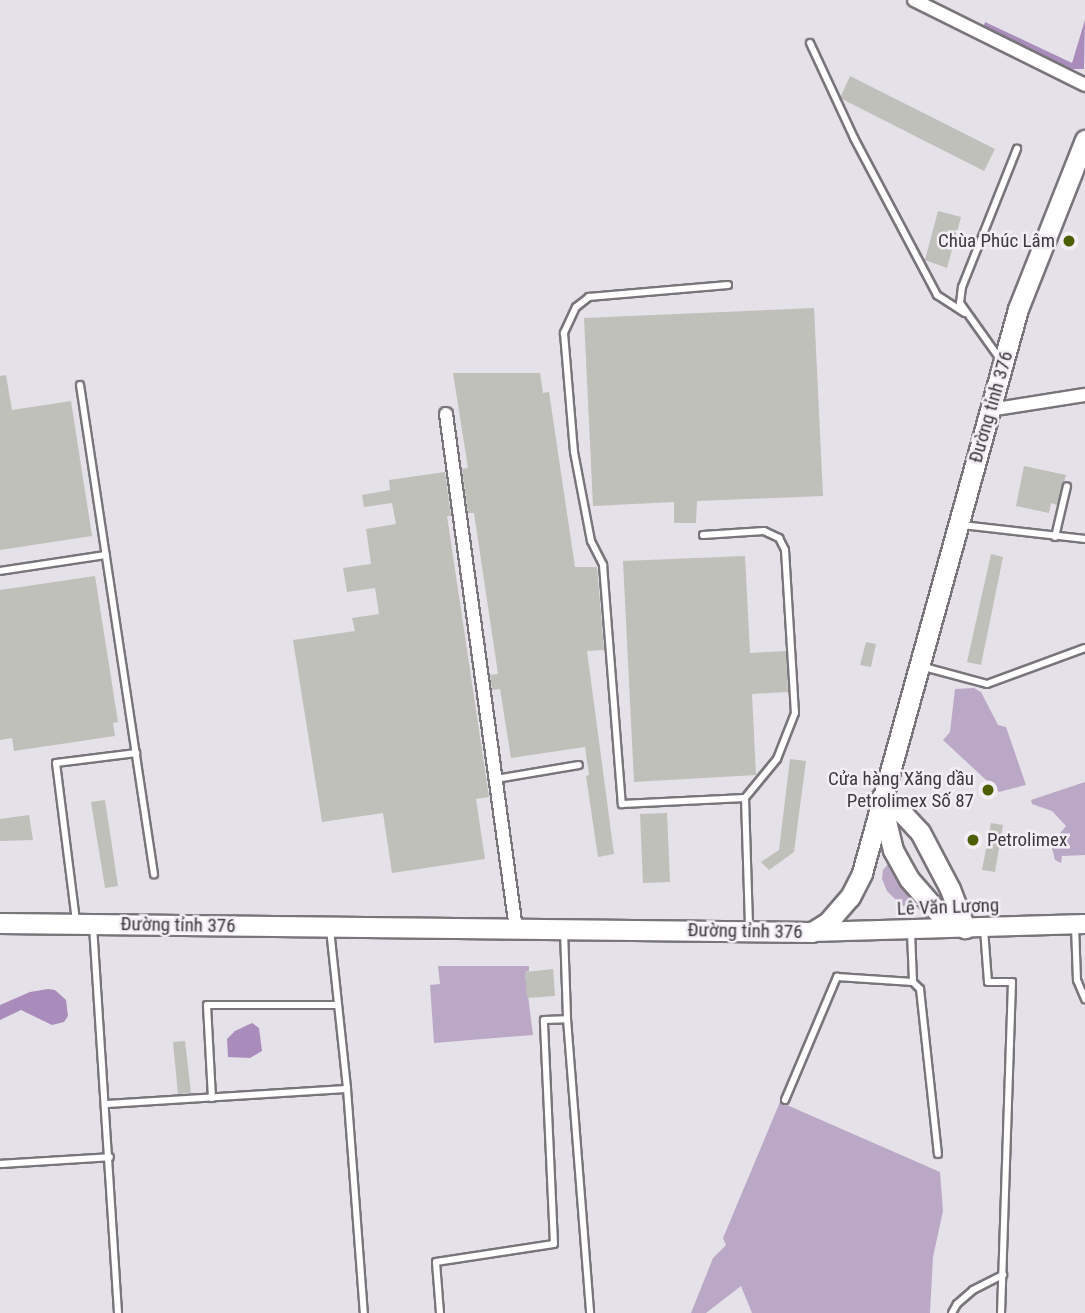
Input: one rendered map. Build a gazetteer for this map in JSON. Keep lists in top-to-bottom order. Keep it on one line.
{"streets":{"main road":["Đường tỉnh 376","Lê Văn Lương"]},"crossings":[["Đường tỉnh 376","Lê Văn Lương"]],"places":["Chùa Phúc Lâm","Cửa hàng Xăng dầu Petrolimex Số 87","Petrolimex"]}
